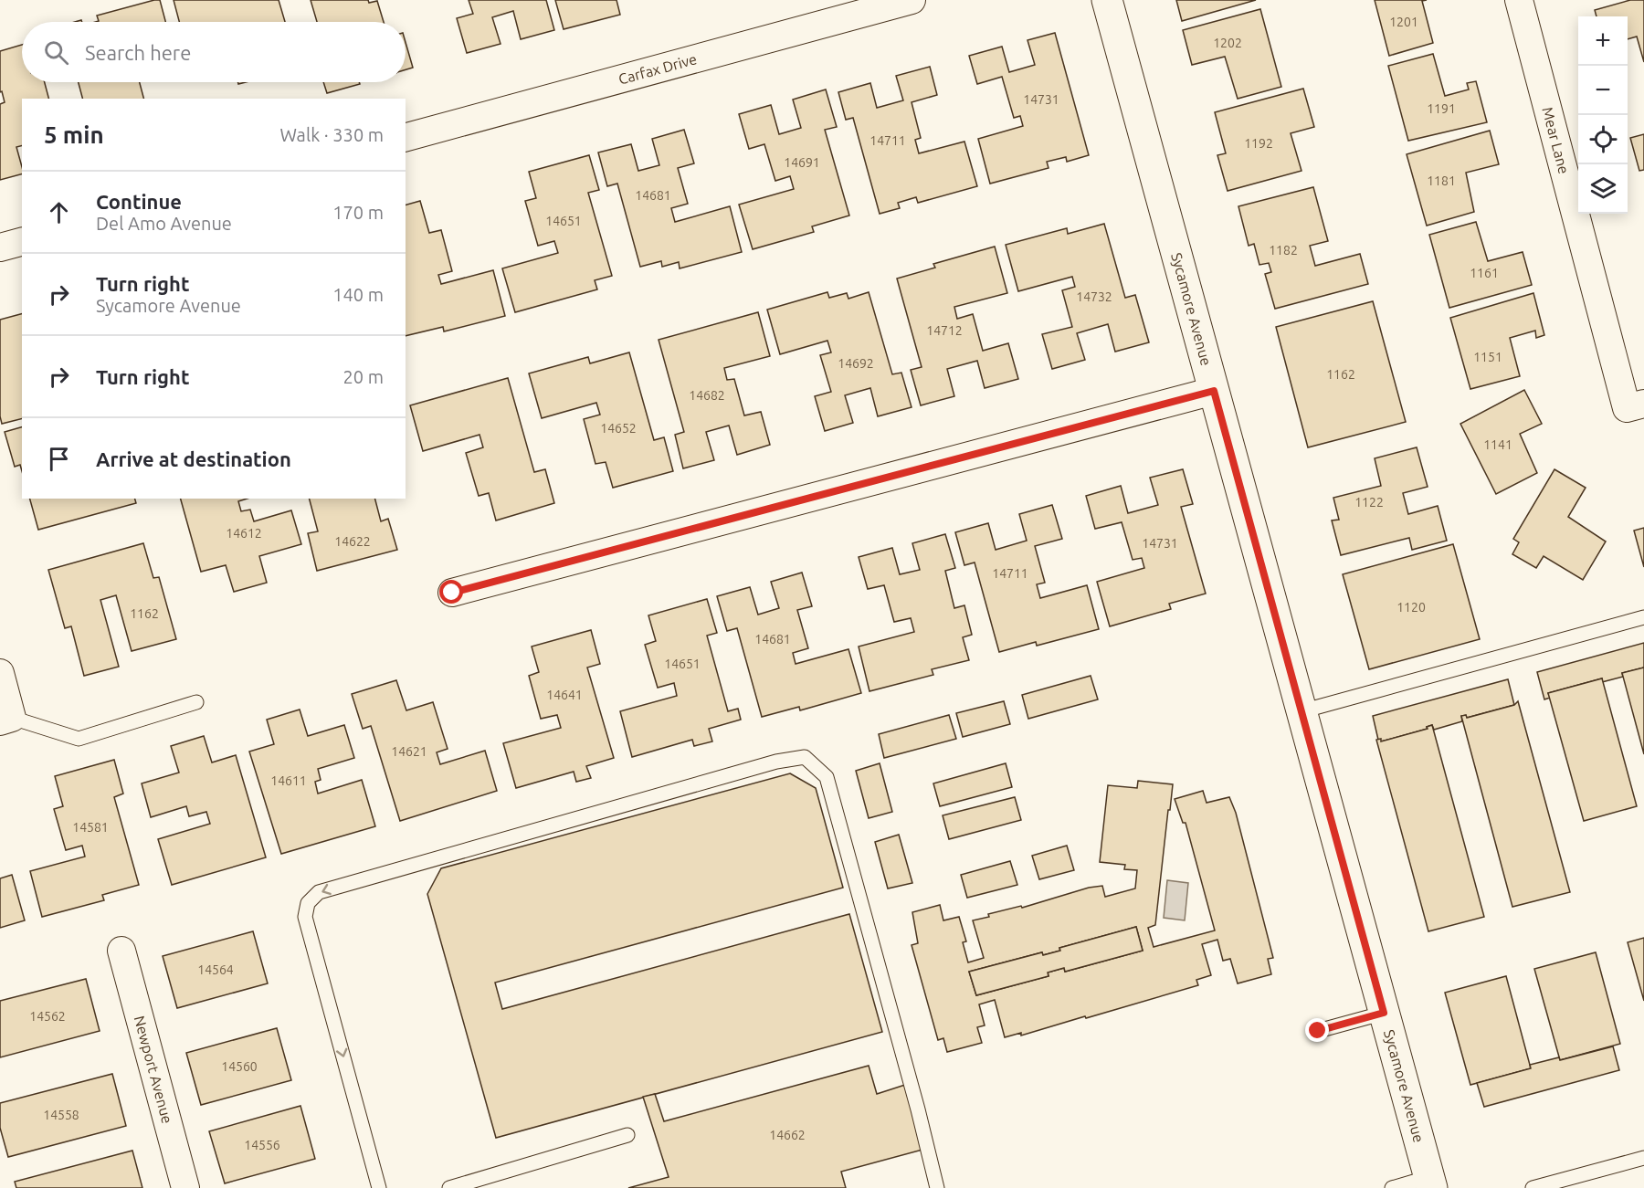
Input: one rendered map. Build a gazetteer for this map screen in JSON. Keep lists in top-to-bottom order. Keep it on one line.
{"streets":{"street":["Carfax Drive","Mear Lane","Sycamore Avenue","Newport Avenue"]},"house_numbers":["1201","1202","14731","1191","14711","1192","14691","1181","14681","14651","1182","1161","14732","14712","1151","14692","1162","14682","14652","1141","1122","14612","14622","14731","14711","1120","1162","14681","14651","14641","14621","14611","14581","14564","14562","14560","14558","14662","14556"],"page":{"map_buttons":["+","−"],"search":"Search here","heading":["5 min","Walk · 330 m"],"list":[["Continue","Del Amo Avenue","170 m"],["Turn right","Sycamore Avenue","140 m"],["Turn right","20 m"],"Arrive at destination"]}}
